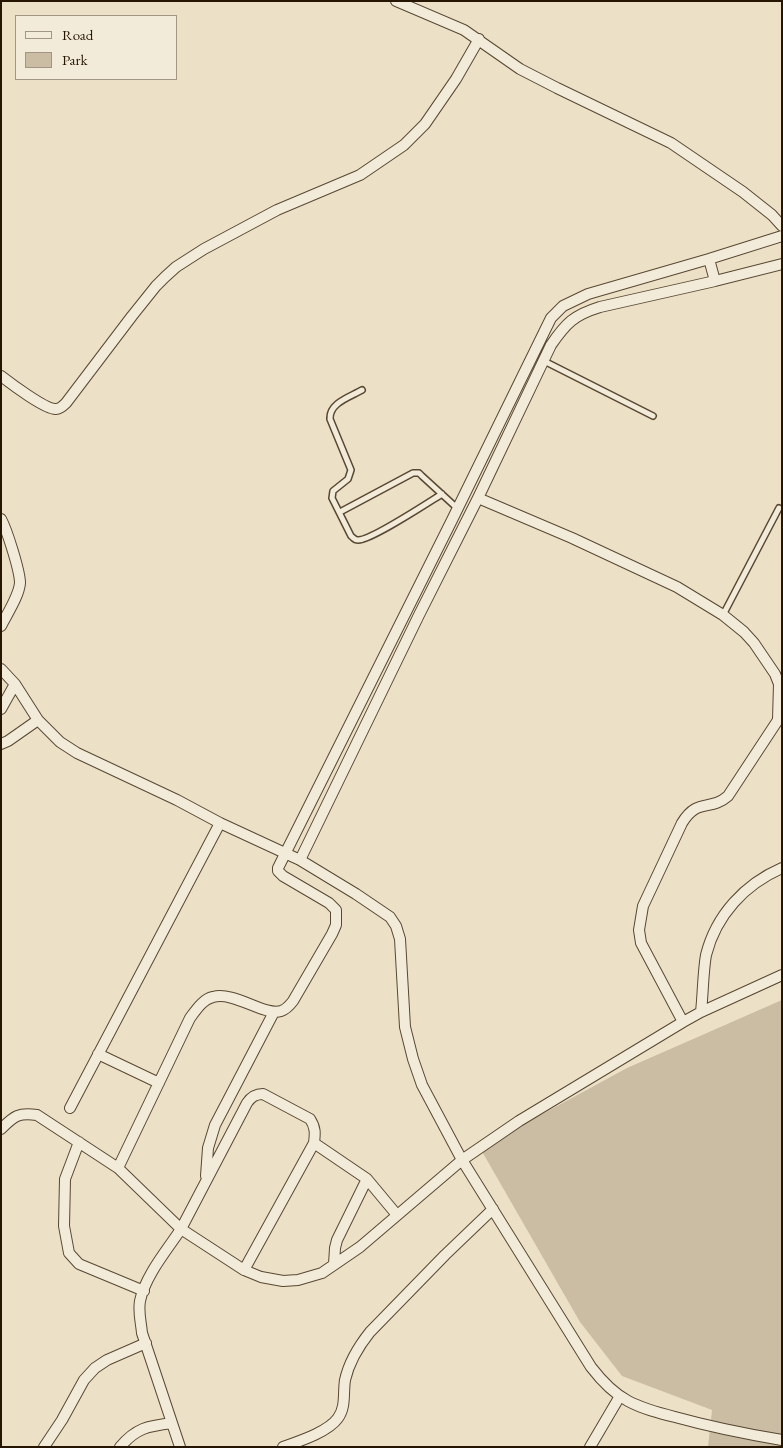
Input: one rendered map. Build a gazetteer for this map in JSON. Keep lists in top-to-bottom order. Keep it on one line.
{"legend":["Road","Park"]}
